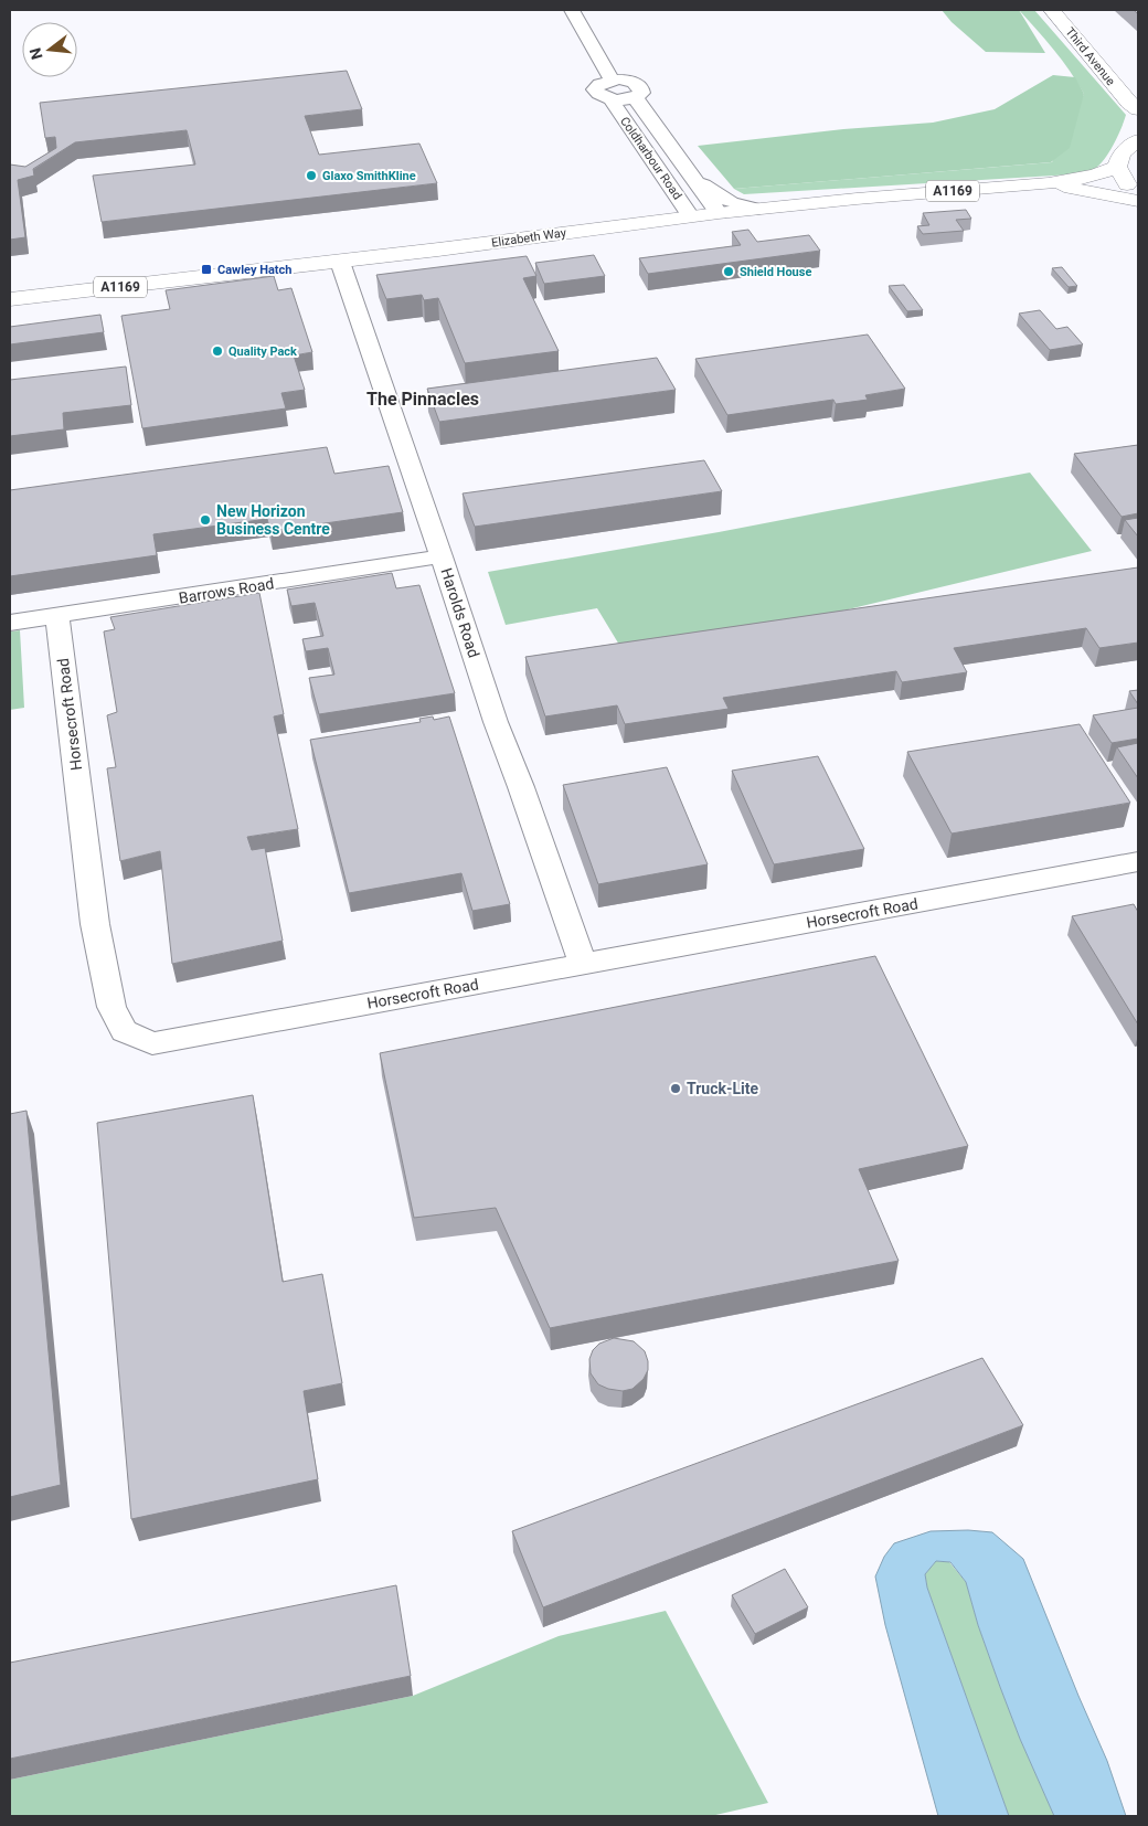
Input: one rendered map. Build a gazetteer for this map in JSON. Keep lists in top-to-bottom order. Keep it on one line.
{"streets":{"main road":["Third Avenue","A1169","Elizabeth Way"],"street":["Coldharbour Road","Barrows Road","Harolds Road","Horsecroft Road"]},"crossings":[["Coldharbour Road","Elizabeth Way"],["Elizabeth Way","Harolds Road"],["Barrows Road","Harolds Road"],["Barrows Road","Horsecroft Road"],["Harolds Road","Horsecroft Road"]],"districts":["The Pinnacles"],"places":{"other":["Glaxo SmithKline","Shield House","Quality Pack","New Horizon Business Centre","Truck-Lite"],"transit":["Cawley Hatch"]},"north":"left"}
